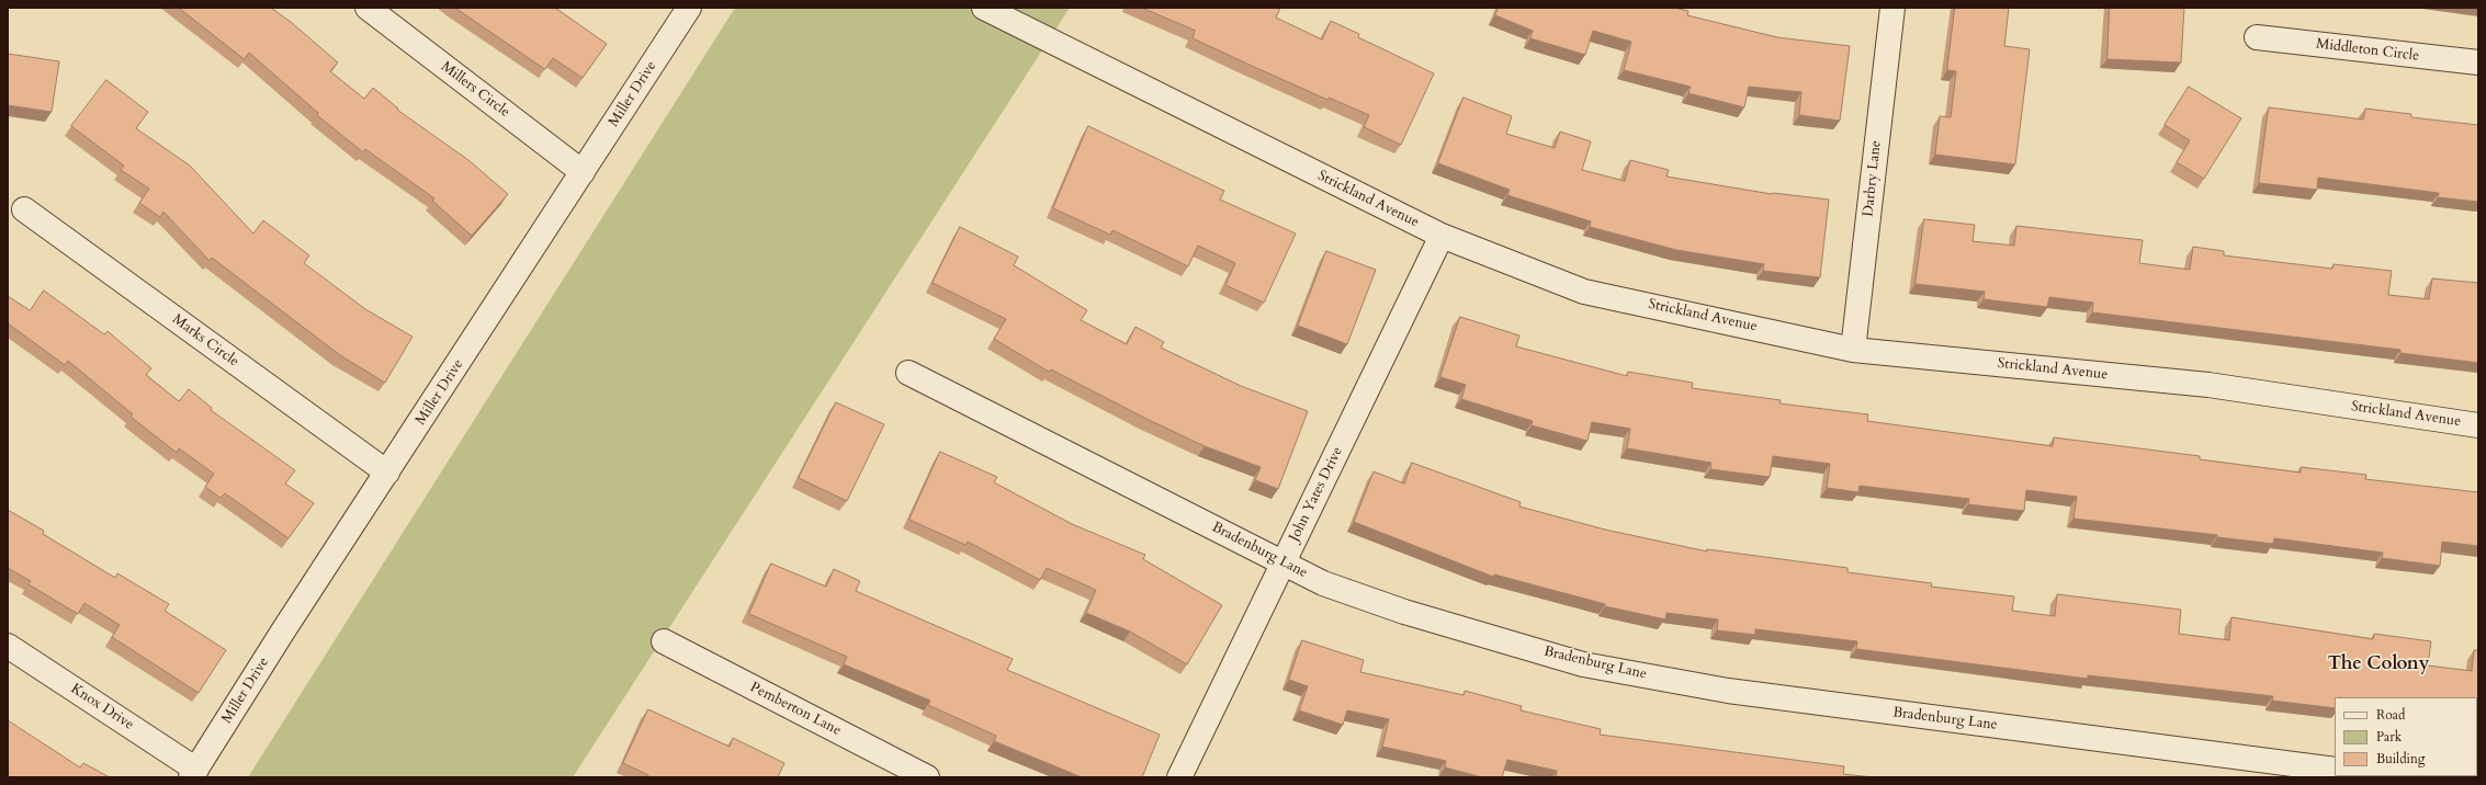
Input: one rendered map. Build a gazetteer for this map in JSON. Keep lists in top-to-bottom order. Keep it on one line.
{"streets":{"street":["Middleton Circle","Millers Circle","Miller Drive","Darbry Lane","Strickland Avenue","Marks Circle","John Yates Drive","Bradenburg Lane","Knox Drive","Pemberton Lane"]},"crossings":[["Millers Circle","Miller Drive"],["Miller Drive","Marks Circle"],["Miller Drive","Knox Drive"],["Darbry Lane","Strickland Avenue"],["Strickland Avenue","John Yates Drive"],["John Yates Drive","Bradenburg Lane"]],"districts":["The Colony"],"legend":["Road","Park","Building"]}
